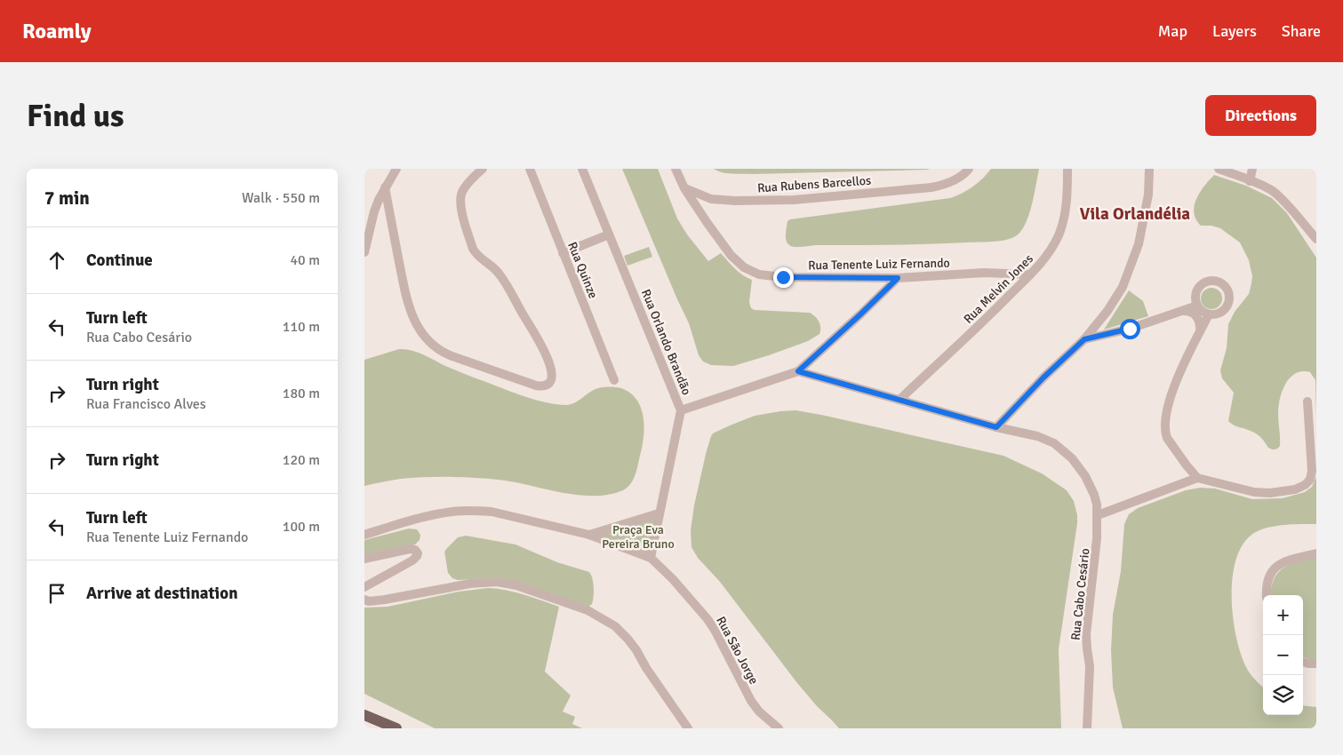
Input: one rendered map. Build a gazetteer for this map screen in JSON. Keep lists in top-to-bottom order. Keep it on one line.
{"streets":{"street":["Rua Rubens Barcellos","Rua Tenente Luiz Fernando","Rua Quinze","Rua Melvin Jones","Rua Orlando Brandão","Rua Cabo Cesário","Rua São Jorge"]},"crossings":[["Rua Rubens Barcellos","Rua Tenente Luiz Fernando"],["Rua Tenente Luiz Fernando","Rua Melvin Jones"],["Rua Melvin Jones","Rua Cabo Cesário"]],"districts":["Vila Orlandélia"],"parks":["Praça Eva Pereira Bruno"],"page":{"header":"Roamly","nav":["Map","Layers","Share"],"buttons":"Directions","title":"Find us","heading":["7 min","Walk · 550 m"],"list":[["Continue","40 m"],["Turn left","Rua Cabo Cesário","110 m"],["Turn right","Rua Francisco Alves","180 m"],["Turn right","120 m"],["Turn left","Rua Tenente Luiz Fernando","100 m"],"Arrive at destination"],"map_buttons":["+","−"]}}
